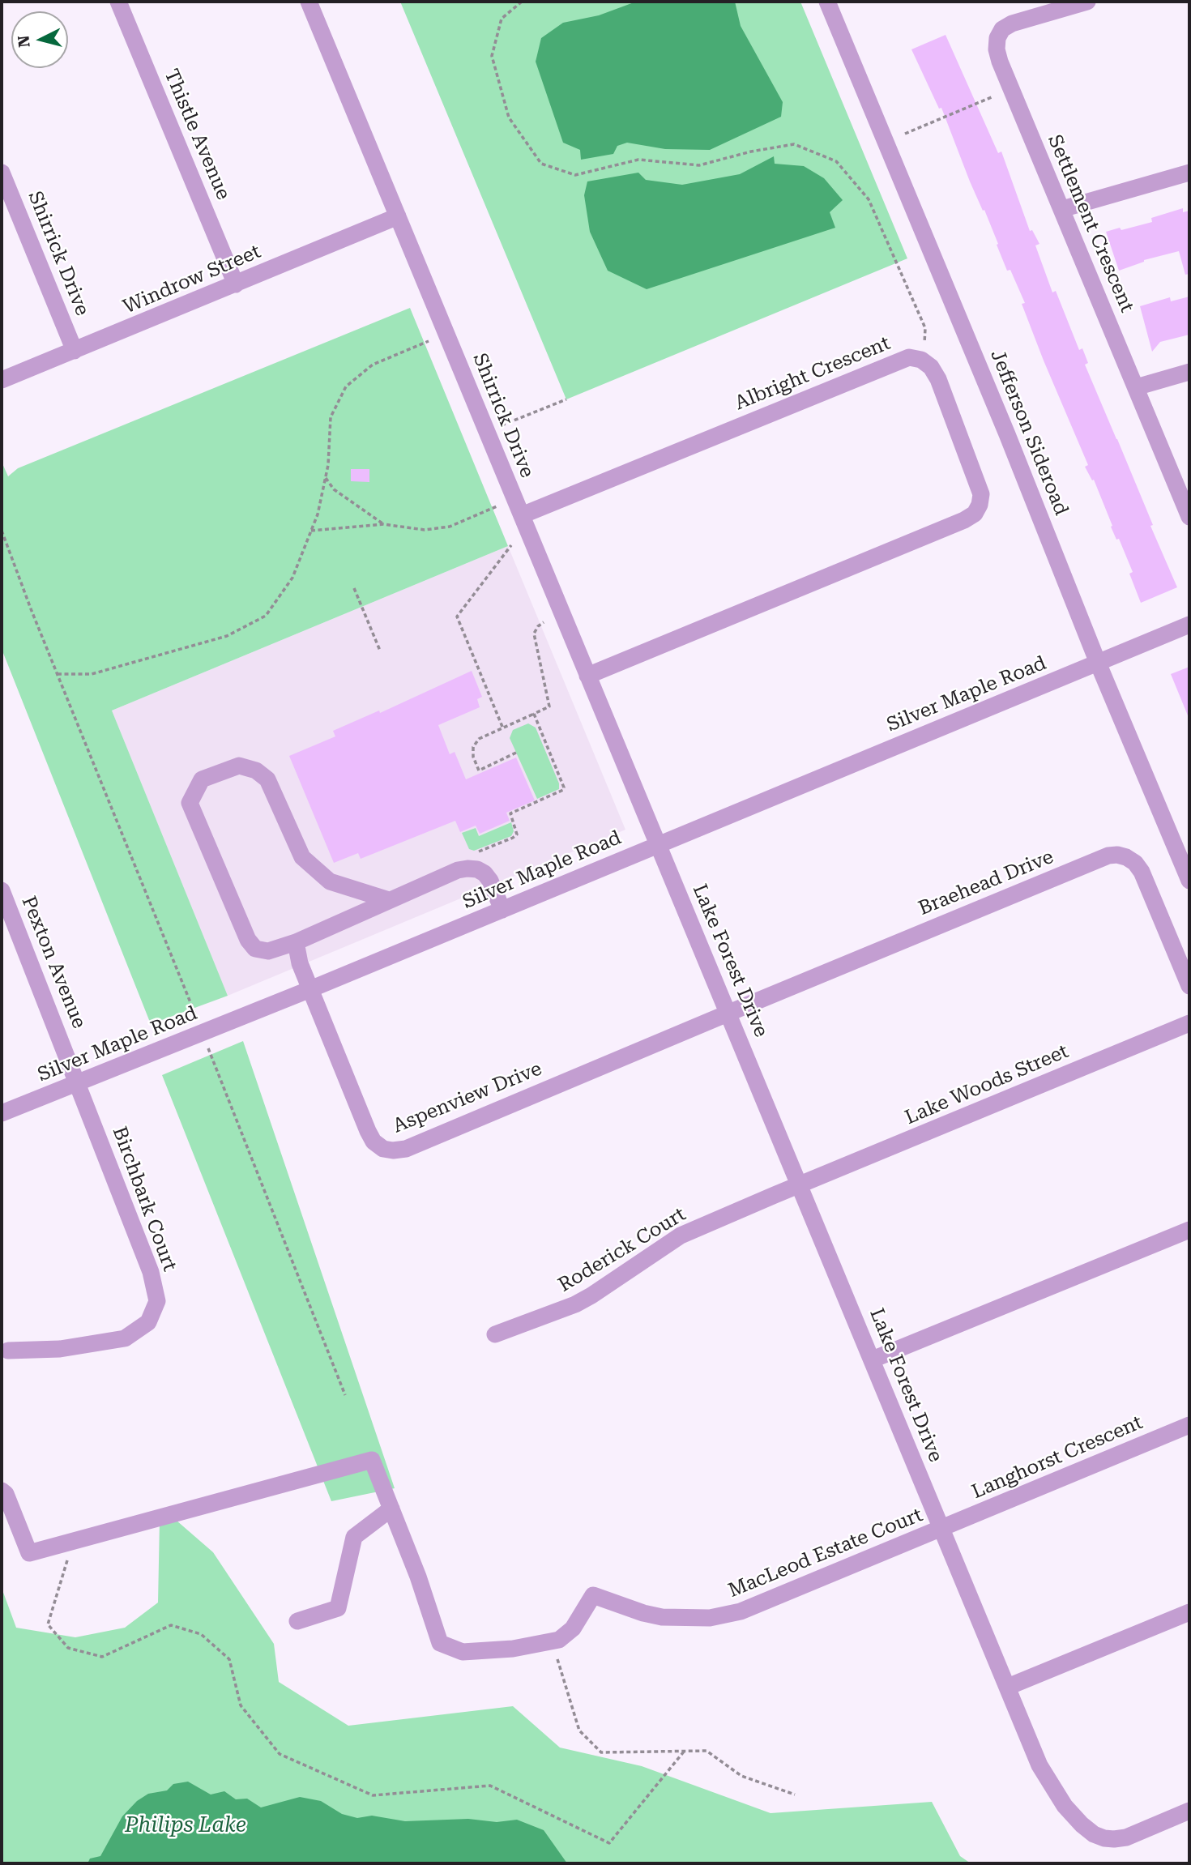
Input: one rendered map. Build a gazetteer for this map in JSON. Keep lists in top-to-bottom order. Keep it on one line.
{"streets":{"street":["Thistle Avenue","Settlement Crescent","Shirrick Drive","Windrow Street","Albright Crescent","Jefferson Sideroad","Silver Maple Road","Braehead Drive","Lake Forest Drive","Pexton Avenue","Lake Woods Street","Aspenview Drive","Birchbark Court","Roderick Court","Langhorst Crescent","MacLeod Estate Court"]},"crossings":[["Thistle Avenue","Windrow Street"],["Shirrick Drive","Windrow Street"],["Shirrick Drive","Albright Crescent"],["Shirrick Drive","Silver Maple Road"],["Shirrick Drive","Lake Forest Drive"],["Jefferson Sideroad","Silver Maple Road"],["Silver Maple Road","Lake Forest Drive"],["Silver Maple Road","Pexton Avenue"],["Silver Maple Road","Aspenview Drive"],["Silver Maple Road","Birchbark Court"],["Braehead Drive","Lake Forest Drive"],["Braehead Drive","Aspenview Drive"],["Lake Forest Drive","Lake Woods Street"],["Lake Forest Drive","Aspenview Drive"],["Lake Forest Drive","Roderick Court"],["Lake Forest Drive","Langhorst Crescent"],["Lake Forest Drive","MacLeod Estate Court"],["Pexton Avenue","Birchbark Court"],["Lake Woods Street","Roderick Court"],["Langhorst Crescent","MacLeod Estate Court"]],"water":["Philips Lake"],"north":"left"}
